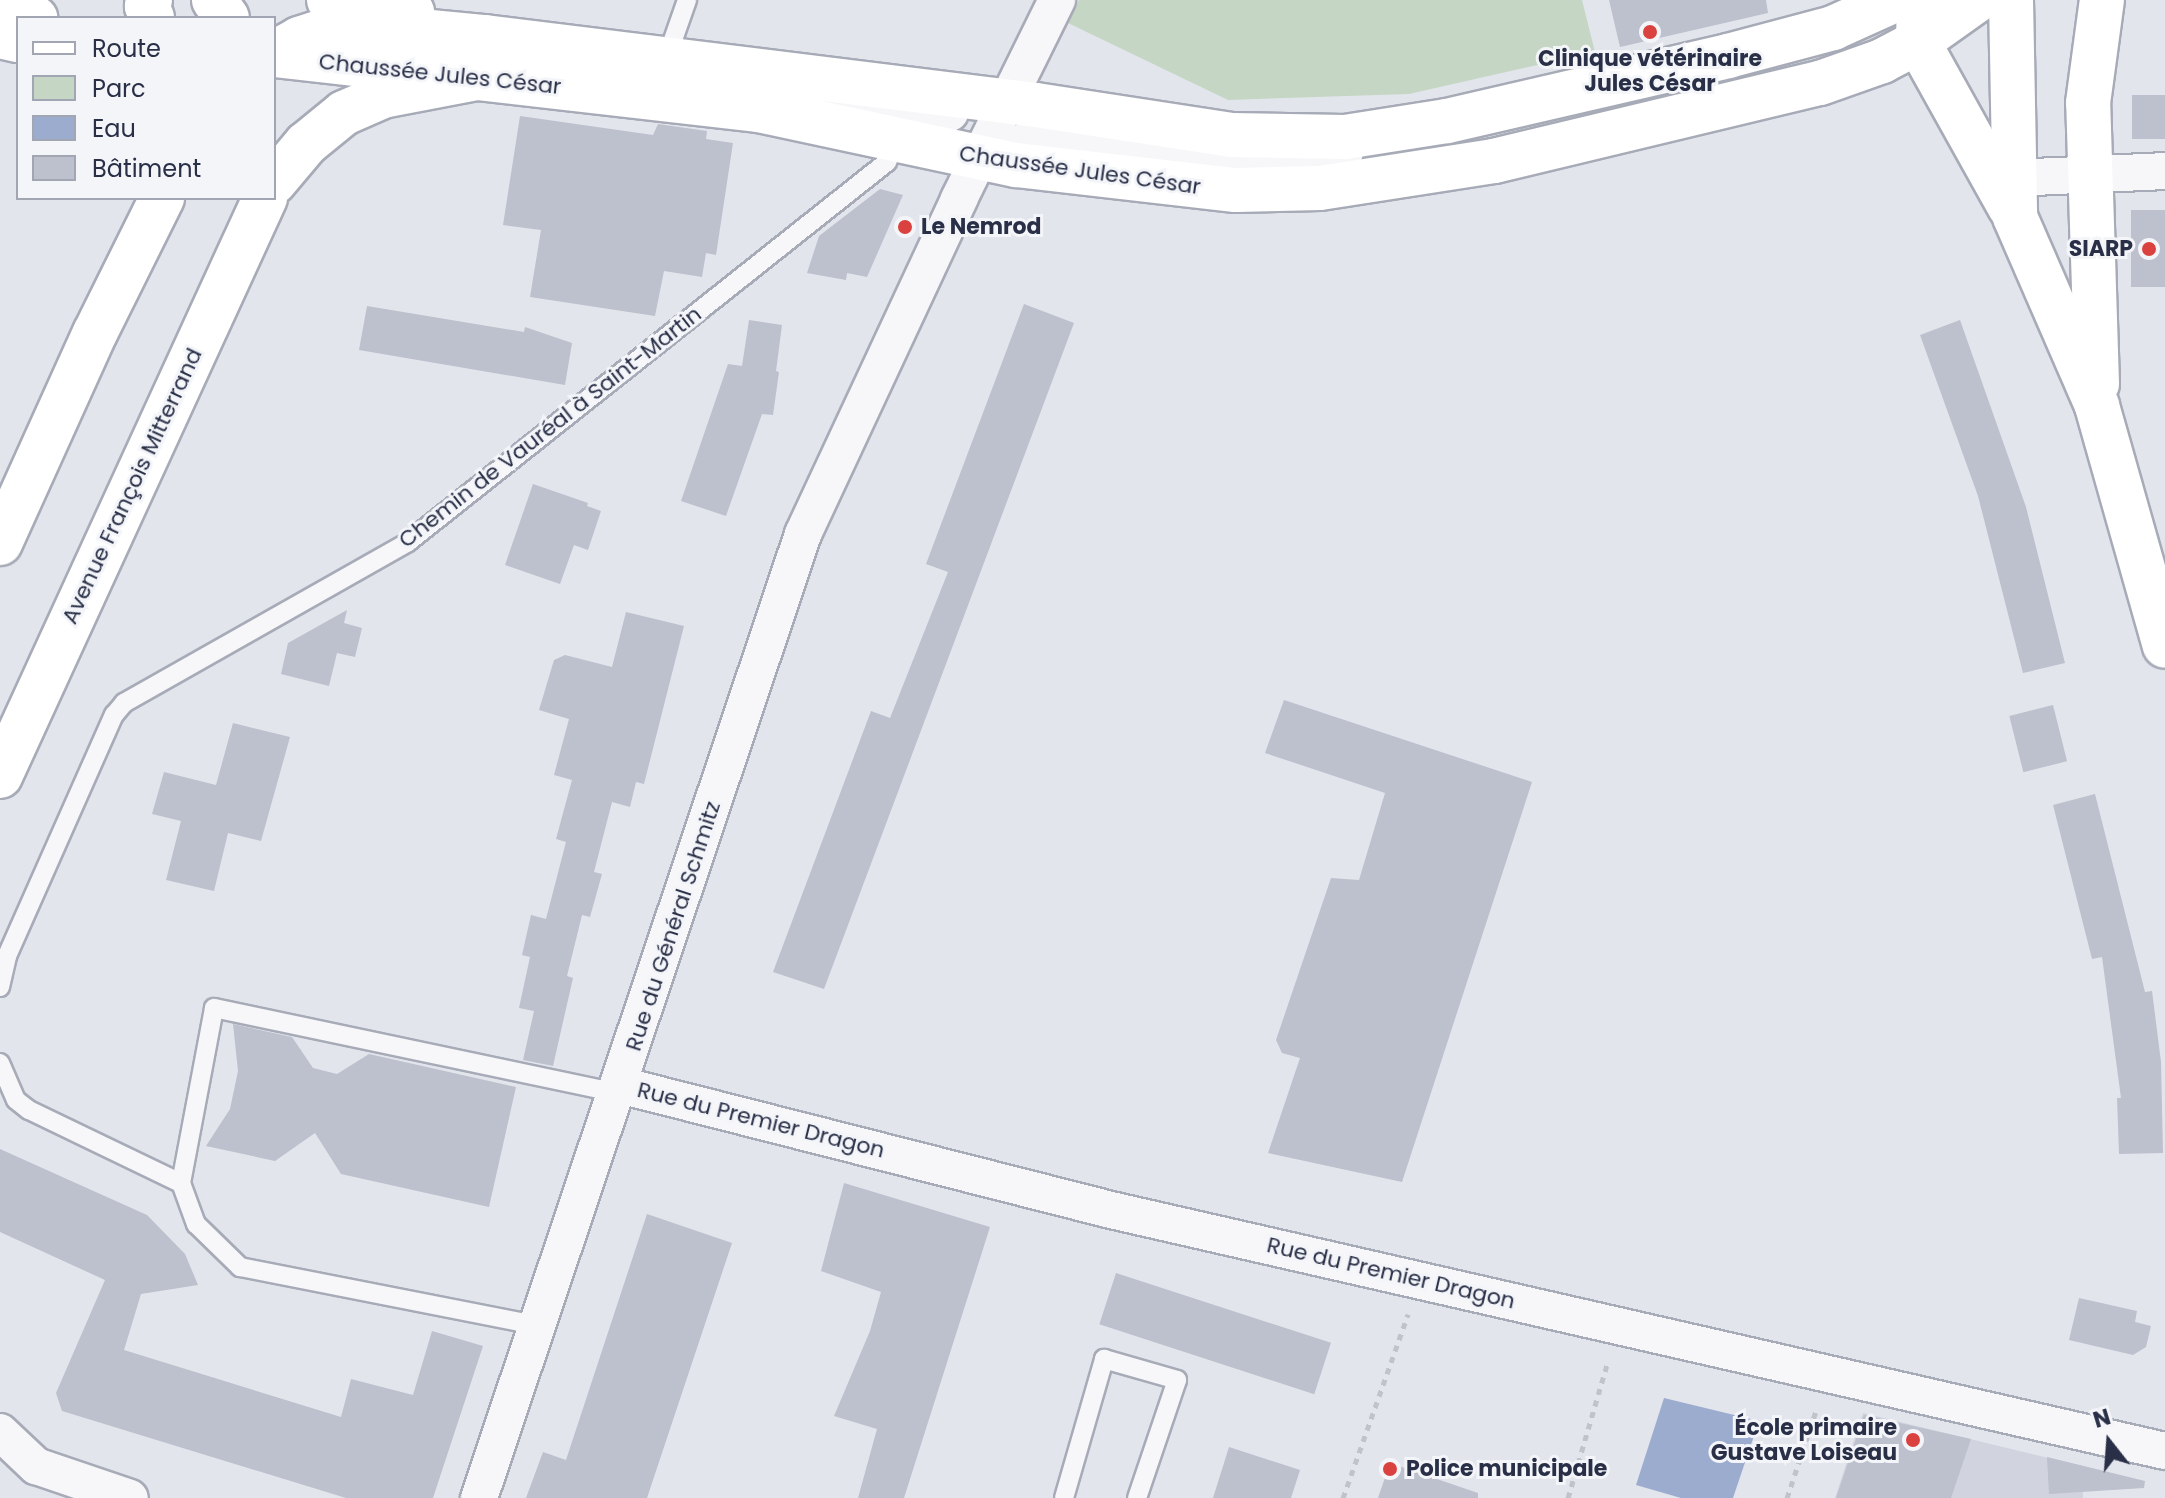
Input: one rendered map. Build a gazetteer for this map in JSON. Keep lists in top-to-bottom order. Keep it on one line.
{"streets":{"main road":["Chaussée Jules César","Avenue François Mitterrand"],"street":["Rue du Général Schmitz","Rue du Premier Dragon"],"lane":["Chemin de Vauréal à Saint-Martin"]},"crossings":[["Chaussée Jules César","Chemin de Vauréal à Saint-Martin"],["Chaussée Jules César","Rue du Général Schmitz"],["Rue du Général Schmitz","Rue du Premier Dragon"]],"places":["Clinique vétérinaire Jules César","Le Nemrod","SIARP","École primaire Gustave Loiseau","Police municipale"],"legend":["Route","Parc","Eau","Bâtiment"],"north":"top"}
